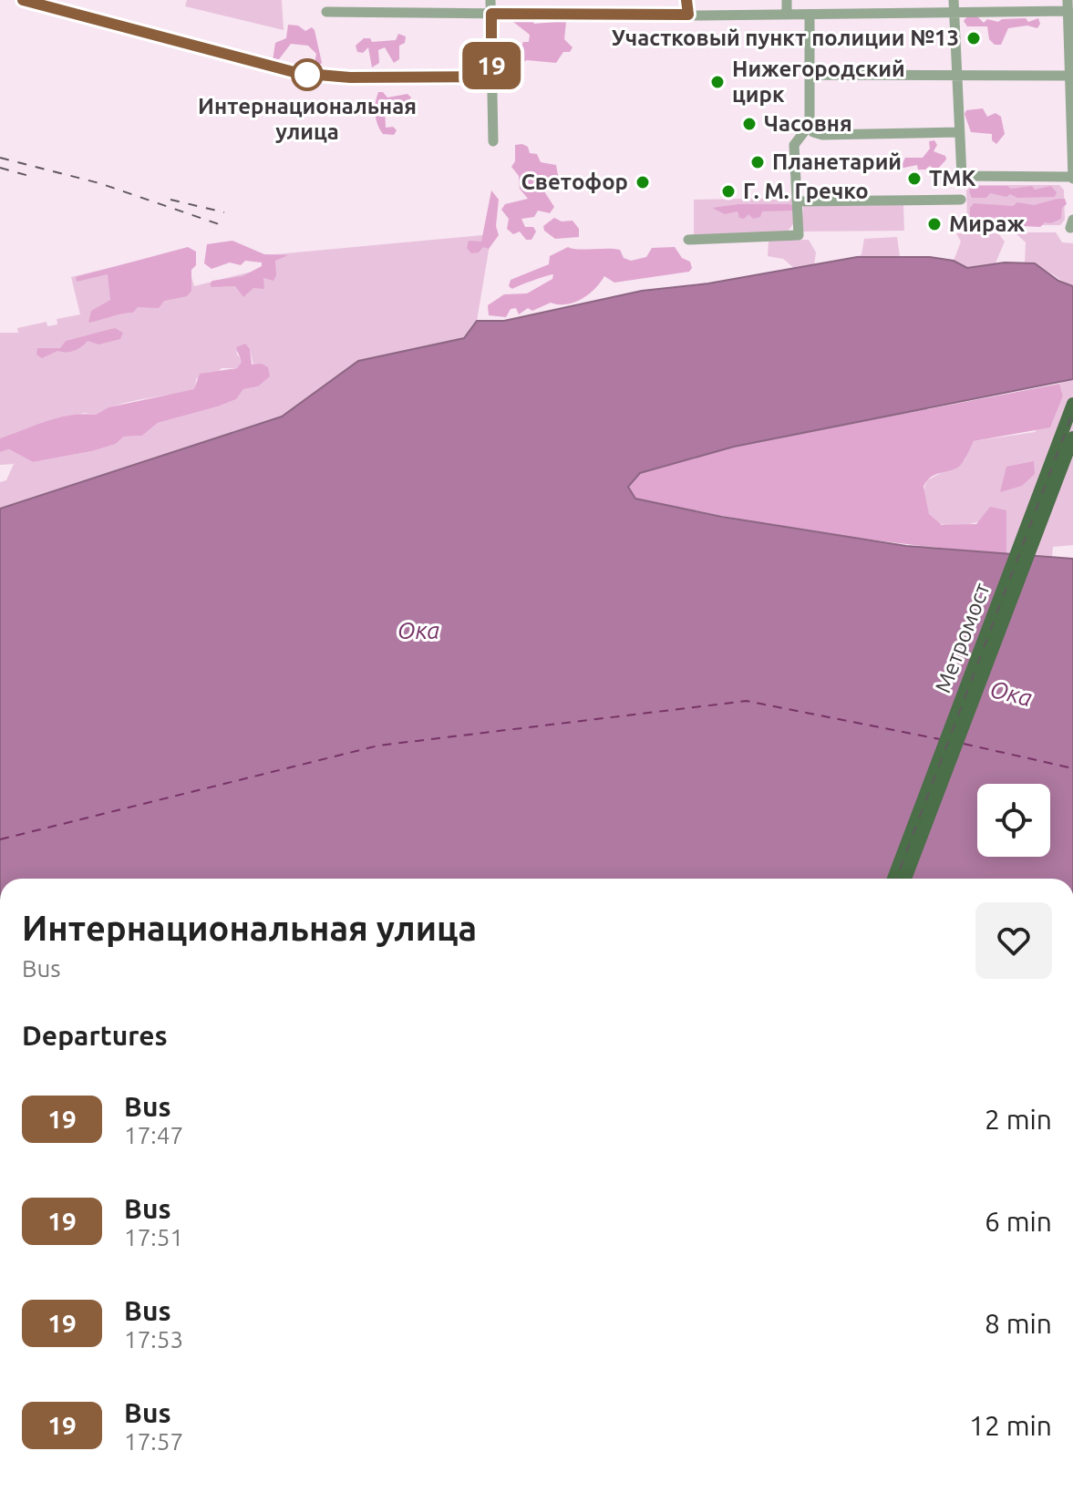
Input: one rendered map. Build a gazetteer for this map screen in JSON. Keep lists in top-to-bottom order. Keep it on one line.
{"streets":{"main road":["Метромост"]},"water":["Ока"],"places":["Участковый пункт полиции №13","Интернациональная улица","Нижегородский цирк","Часовня","Планетарий","ТМК","Светофор","Г. М. Гречко","Мираж"],"lines":["bus line 19"],"page":{"on_map":"19","heading":[["Интернациональная улица","Bus"],"Departures"],"list":[{"mark":"19","name":"Bus","note":"17:47","value":"2 min"},{"mark":"19","name":"Bus","note":"17:51","value":"6 min"},{"mark":"19","name":"Bus","note":"17:53","value":"8 min"},{"mark":"19","name":"Bus","note":"17:57","value":"12 min"}]}}
